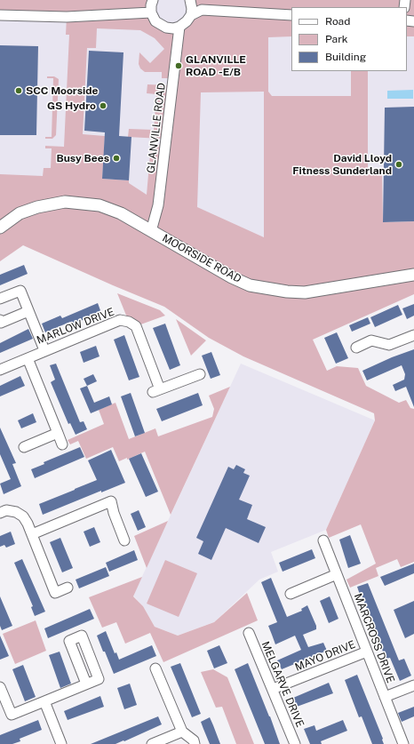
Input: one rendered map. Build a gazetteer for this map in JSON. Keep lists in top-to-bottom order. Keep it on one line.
{"streets":{"street":["GLANVILLE ROAD","MOORSIDE ROAD","MARLOW DRIVE","MARCROSS DRIVE","MAYO DRIVE","MELGARVE DRIVE"]},"crossings":[["GLANVILLE ROAD","MOORSIDE ROAD"],["MARCROSS DRIVE","MAYO DRIVE"],["MAYO DRIVE","MELGARVE DRIVE"]],"places":["GLANVILLE ROAD -E/B","SCC Moorside","GS Hydro","Busy Bees","David Lloyd Fitness Sunderland"],"legend":["Road","Park","Building"]}
